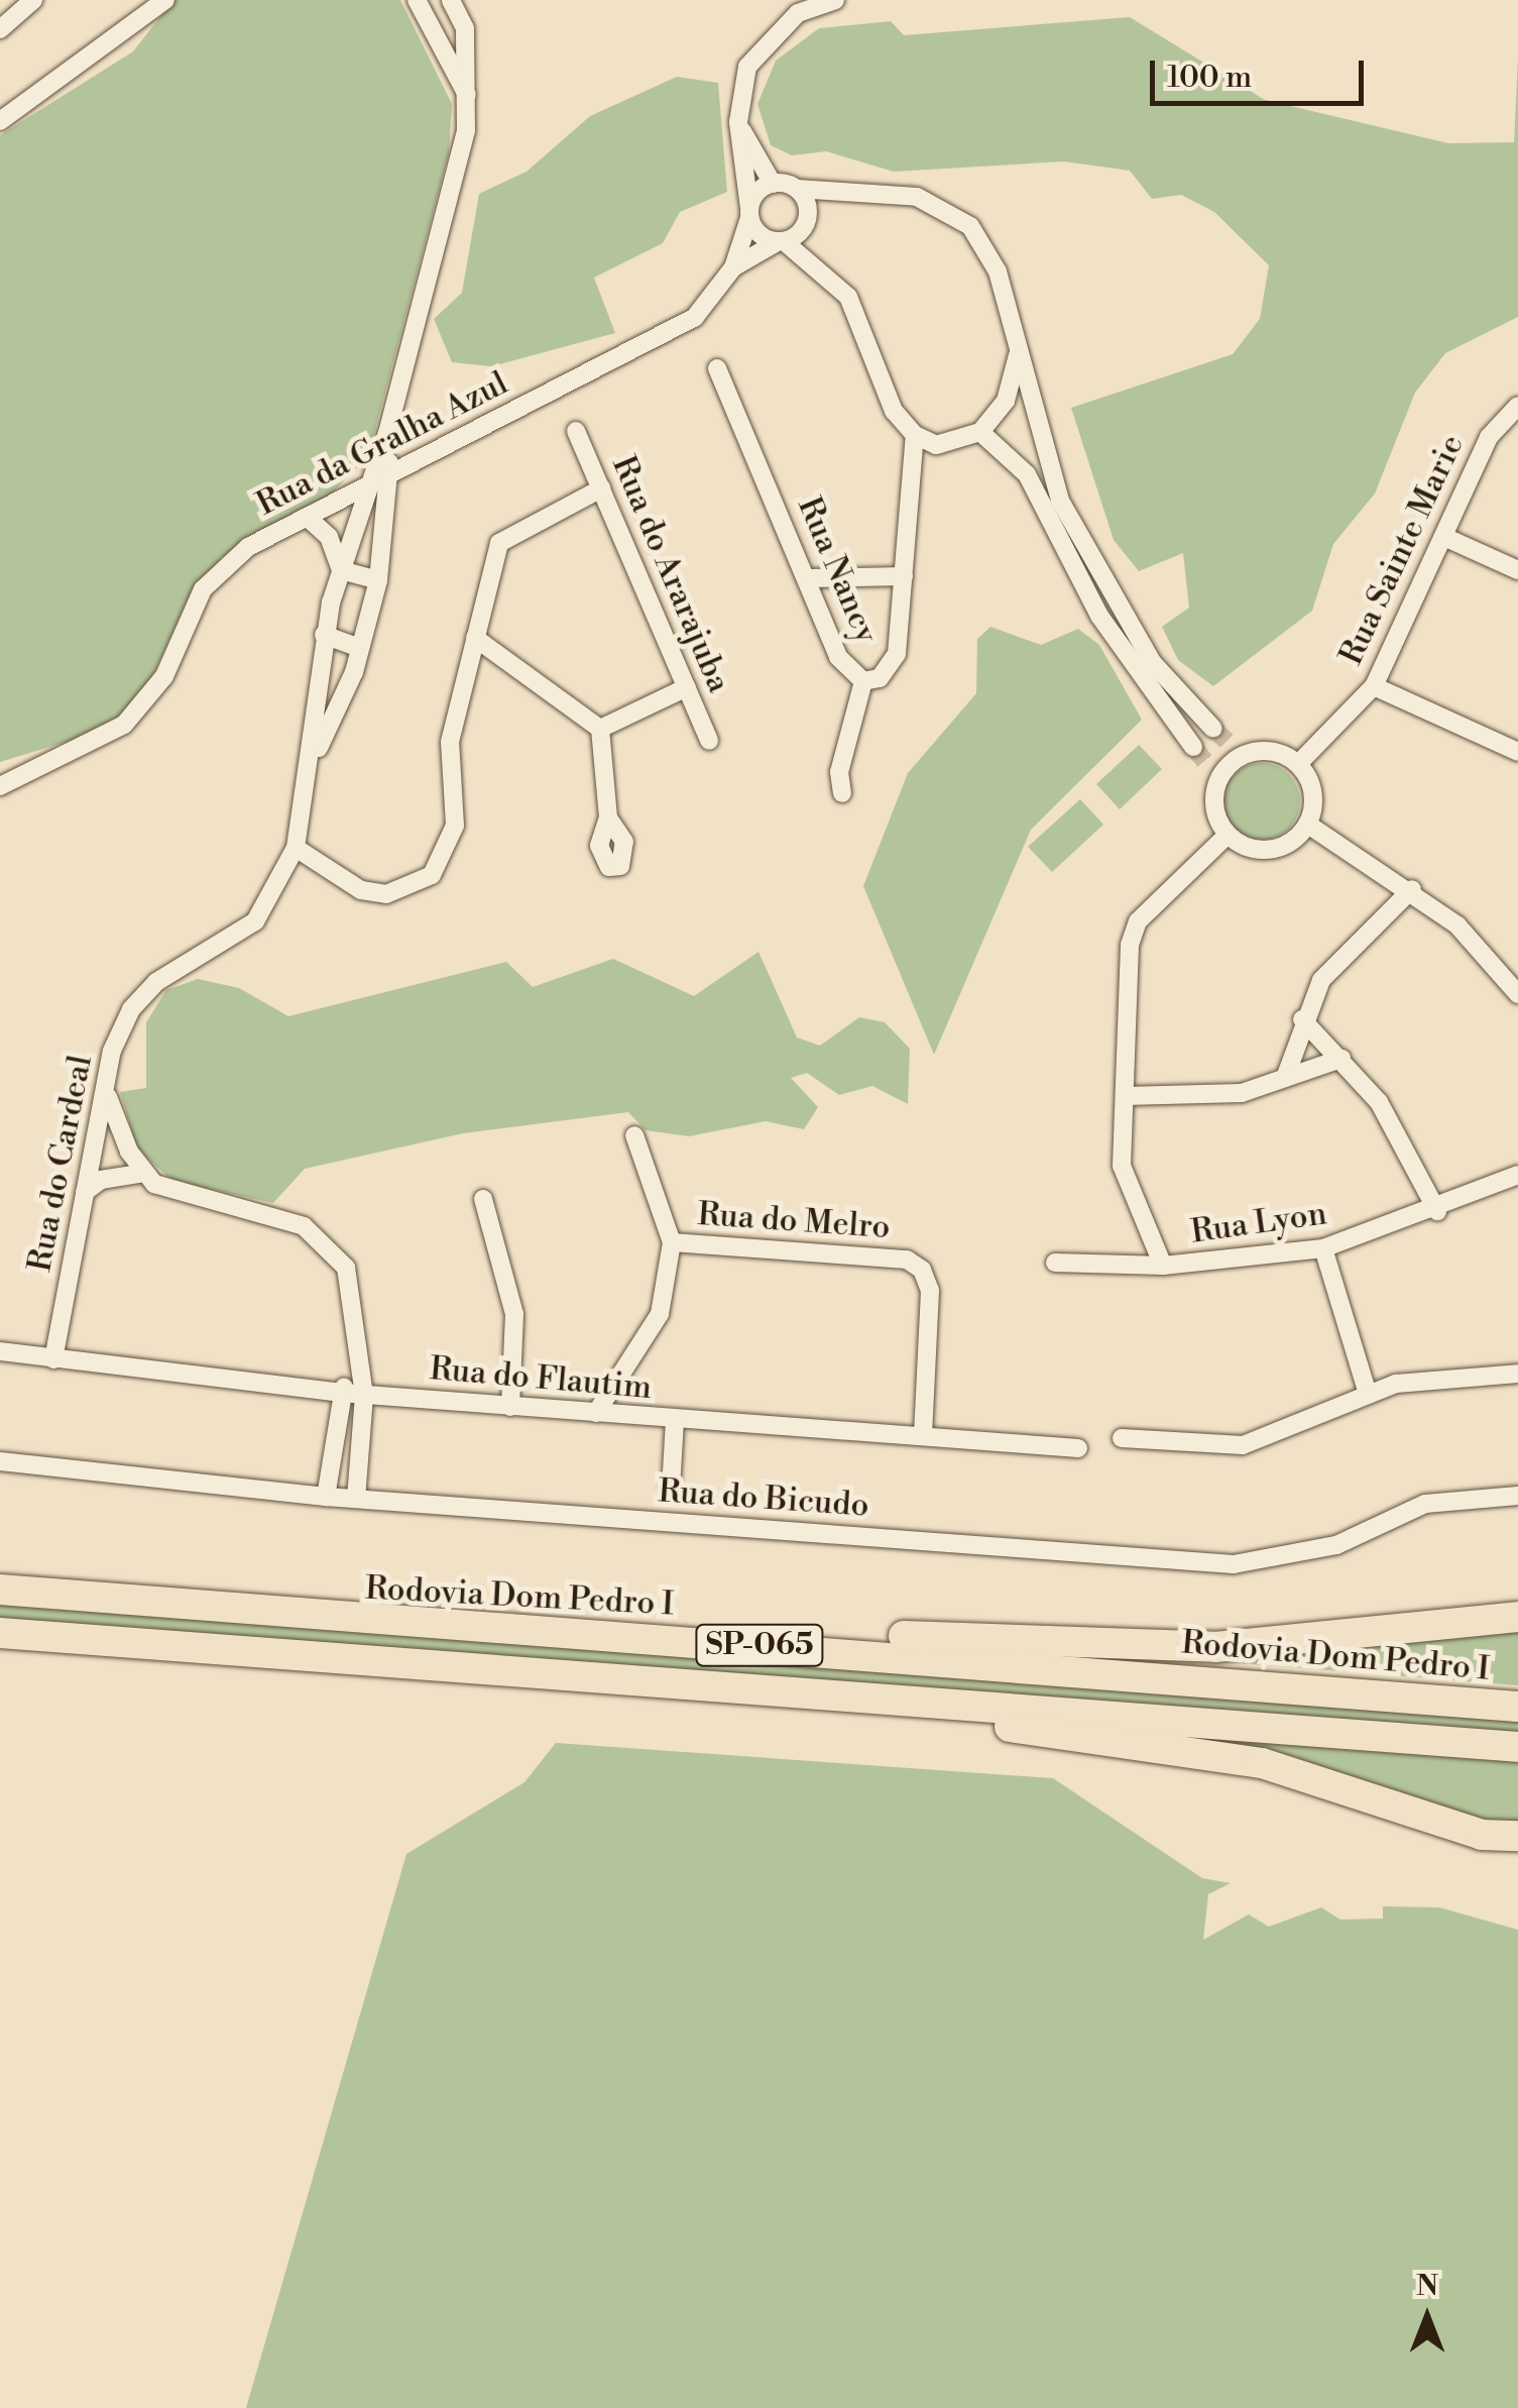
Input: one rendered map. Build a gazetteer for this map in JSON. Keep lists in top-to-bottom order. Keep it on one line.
{"streets":{"highway":["Rodovia Dom Pedro I","SP-065"],"street":["Rua da Gralha Azul","Rua Sainte Marie","Rua Nancy","Rua do Ararajuba","Rua do Cardeal","Rua do Melro","Rua Lyon","Rua do Flautim","Rua do Bicudo"]},"crossings":[["Rua do Cardeal","Rua do Flautim"],["Rua do Melro","Rua do Flautim"]],"scale_bar":"100 m","north":"top"}
